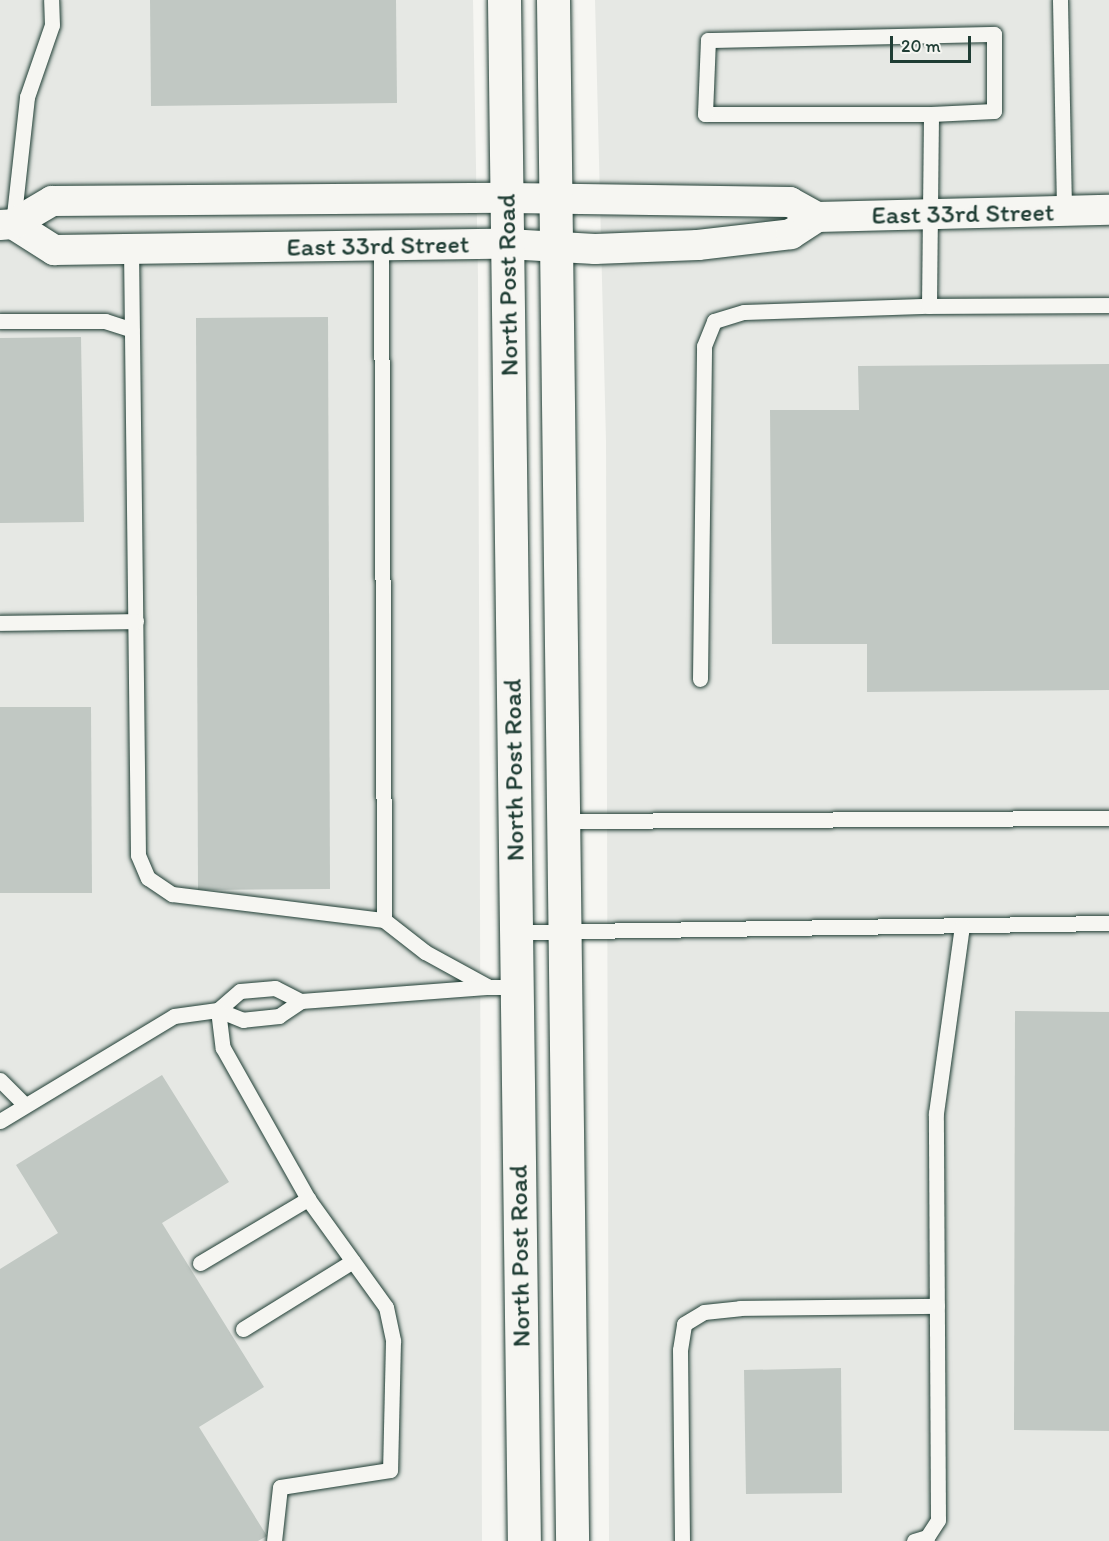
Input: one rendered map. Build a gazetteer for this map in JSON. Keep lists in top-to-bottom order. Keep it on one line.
{"streets":{"main road":["North Post Road"],"street":["East 33rd Street"]},"crossings":[["East 33rd Street","North Post Road"]],"scale_bar":"20 m"}
